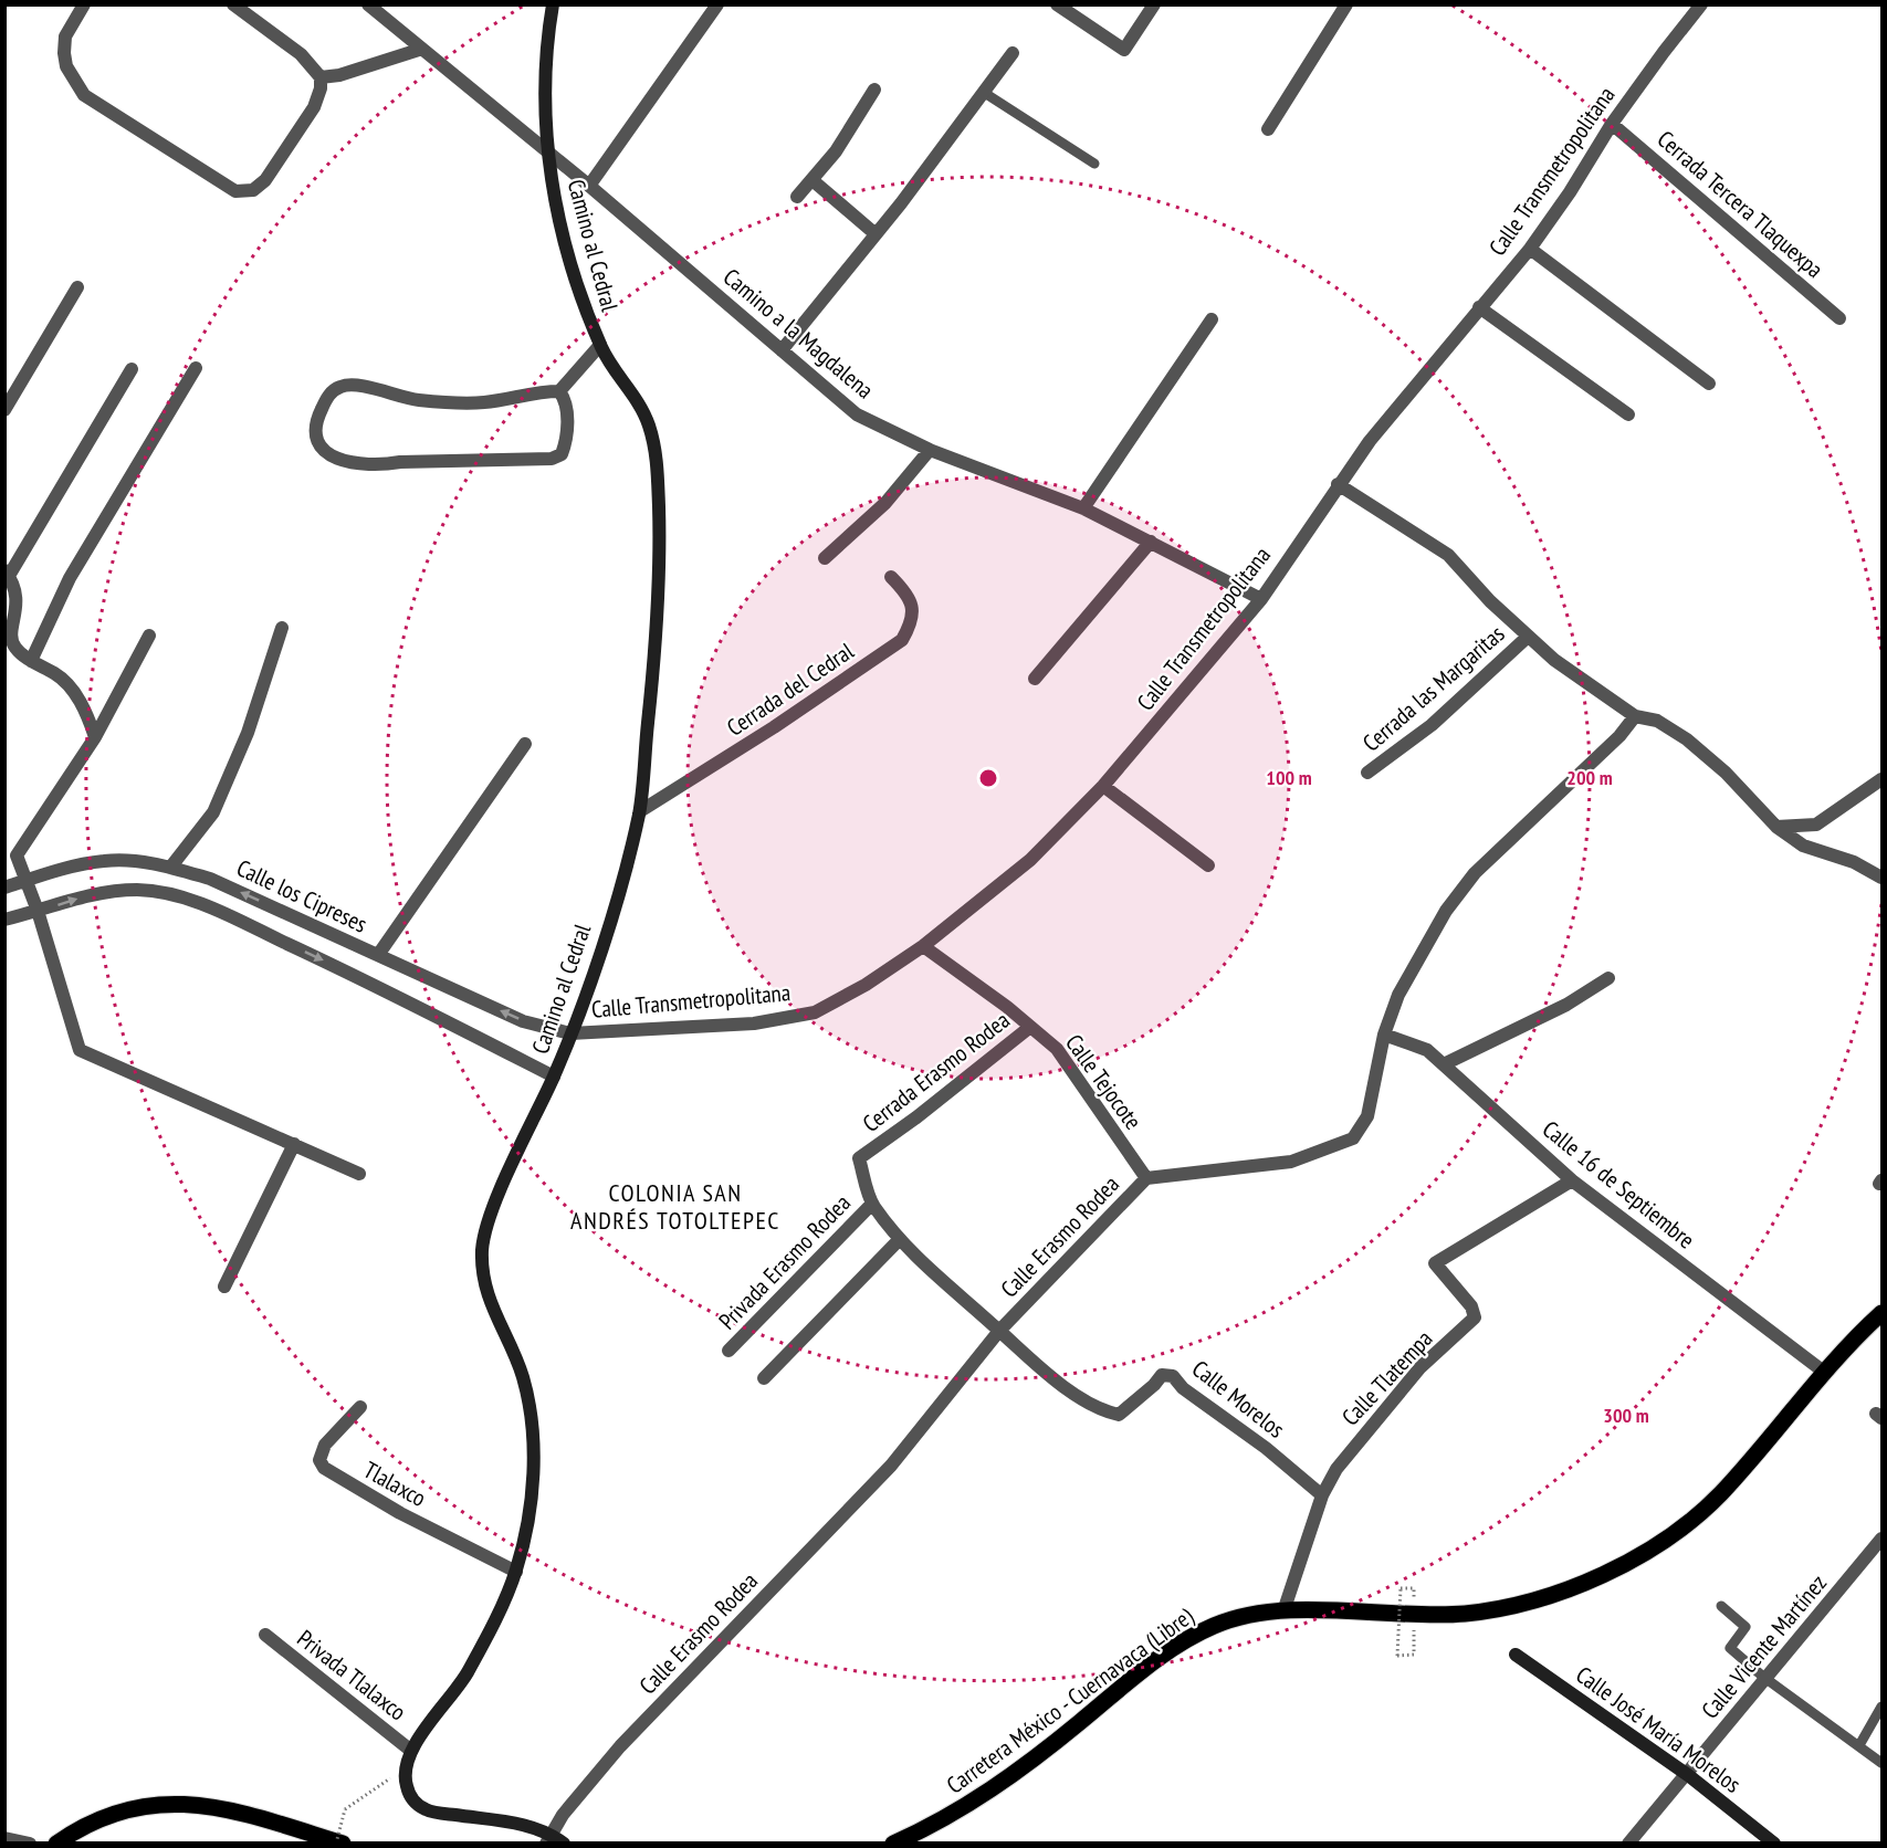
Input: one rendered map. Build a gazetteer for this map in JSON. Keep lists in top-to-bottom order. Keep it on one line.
{"streets":{"main road":["Carretera México - Cuernavaca (Libre)"],"street":["Calle Transmetropolitana","Cerrada Tercera Tlaquexpa","Camino al Cedral","Camino a la Magdalena","Cerrada las Margaritas","Cerrada del Cedral","Calle los Cipreses","Cerrada Erasmo Rodea","Calle Tejocote","Calle 16 de Septiembre","Calle Erasmo Rodea","Privada Erasmo Rodea","Calle Tlatempa","Calle Morelos","Tlalaxco","Calle Vicente Martínez","Privada Tlalaxco","Calle José María Morelos"]},"crossings":[["Calle Transmetropolitana","Cerrada Tercera Tlaquexpa"],["Calle Transmetropolitana","Camino al Cedral"],["Calle Transmetropolitana","Camino a la Magdalena"],["Calle Transmetropolitana","Calle los Cipreses"],["Calle Transmetropolitana","Calle Tejocote"],["Camino al Cedral","Camino a la Magdalena"],["Camino al Cedral","Cerrada del Cedral"],["Camino al Cedral","Calle los Cipreses"],["Camino al Cedral","Calle Erasmo Rodea"],["Camino al Cedral","Tlalaxco"],["Camino al Cedral","Privada Tlalaxco"],["Cerrada Erasmo Rodea","Calle Tejocote"],["Cerrada Erasmo Rodea","Calle Erasmo Rodea"],["Cerrada Erasmo Rodea","Privada Erasmo Rodea"],["Cerrada Erasmo Rodea","Calle Morelos"],["Calle Tejocote","Calle Erasmo Rodea"],["Calle 16 de Septiembre","Calle Erasmo Rodea"],["Calle 16 de Septiembre","Calle Tlatempa"],["Calle 16 de Septiembre","Carretera México - Cuernavaca (Libre)"],["Calle Erasmo Rodea","Calle Morelos"],["Calle Tlatempa","Calle Morelos"],["Calle Tlatempa","Carretera México - Cuernavaca (Libre)"],["Calle Vicente Martínez","Calle José María Morelos"]],"districts":["COLONIA SAN ANDRÉS TOTOLTEPEC"],"rings":["100 m","200 m","300 m"]}
